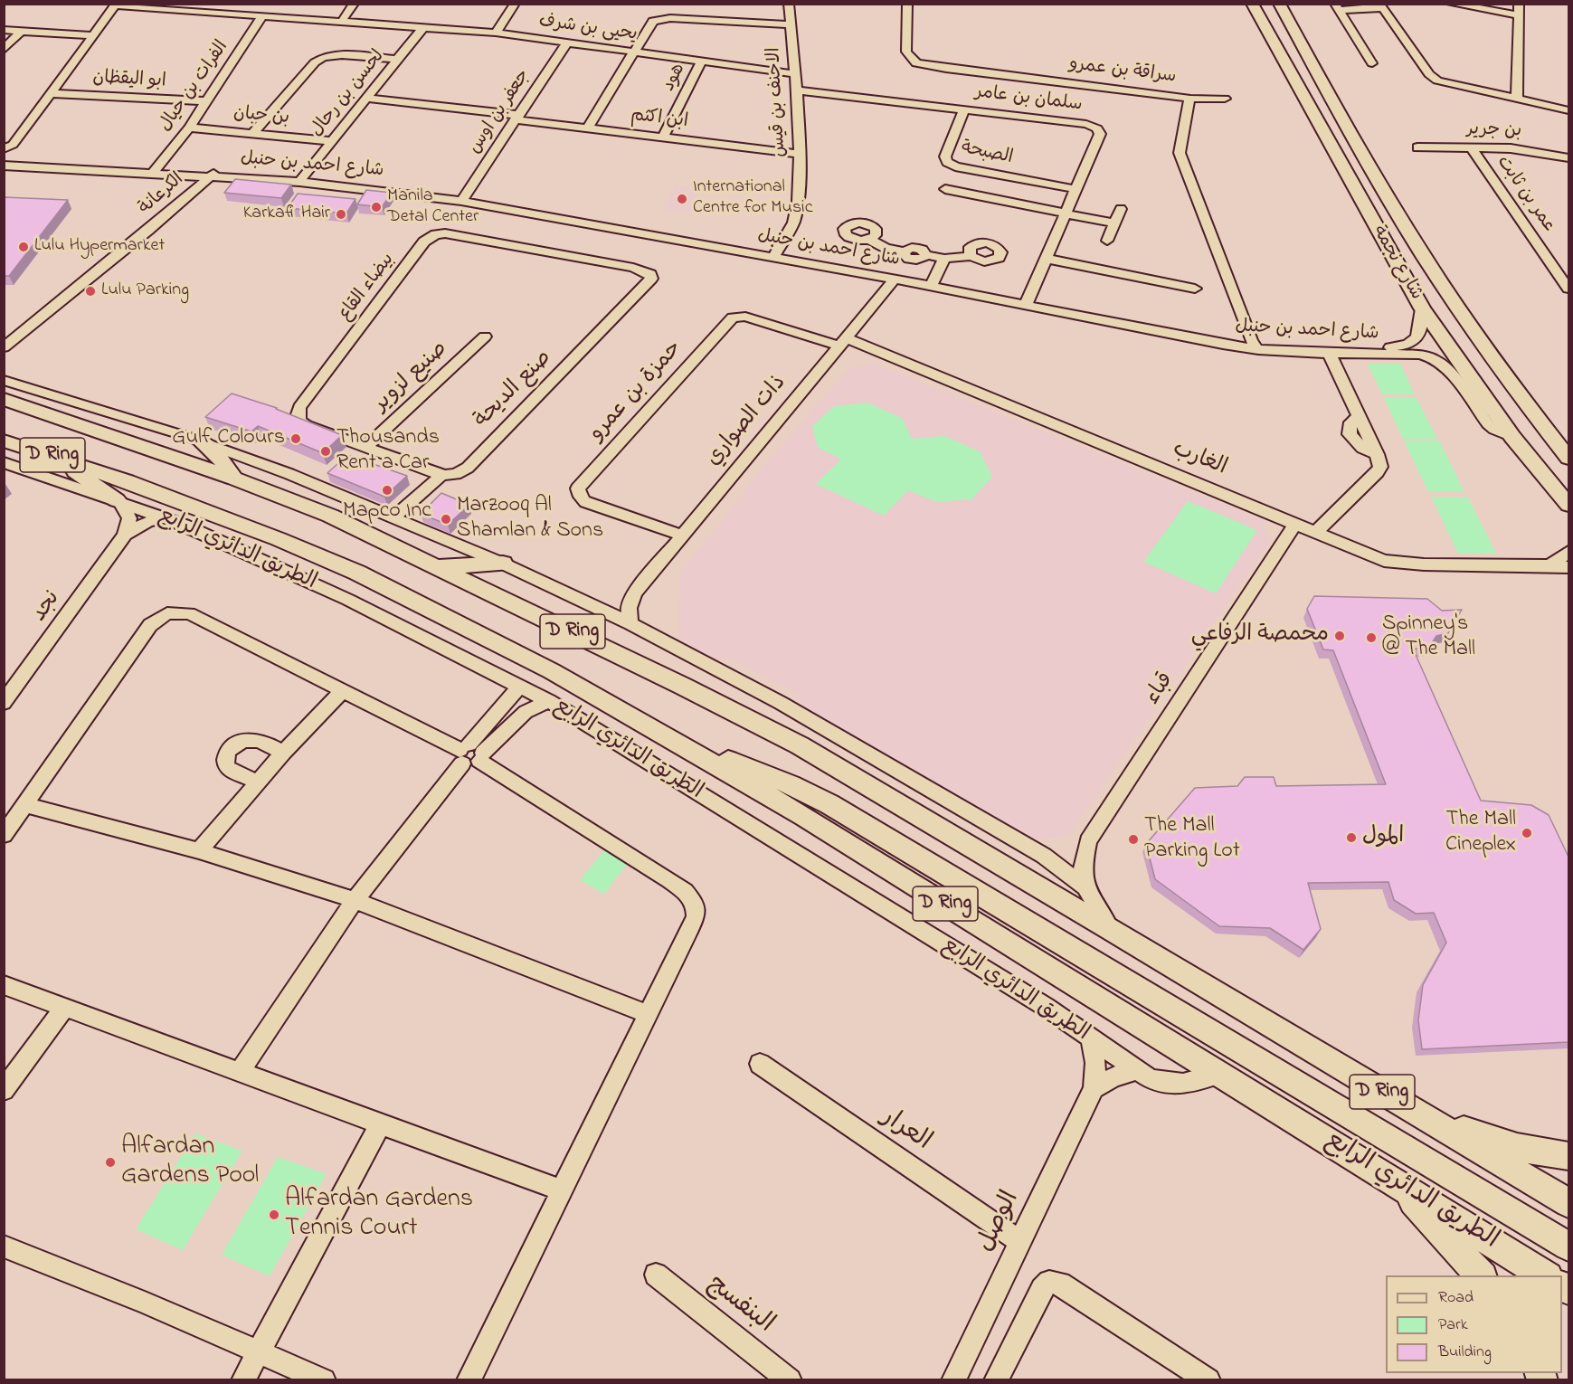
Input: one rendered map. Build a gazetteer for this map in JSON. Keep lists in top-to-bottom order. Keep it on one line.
{"streets":{"main road":["شارع نجمة","D Ring","الطريق الدائري الرابع"],"street":["يحيى بن شرف","سراقة بن عمرو","هود","ابو اليقظان","الفرات بن حيال","لحسن بن رحال","سلمان بن عامر","الاحنف بن قيس","جعفر بن اوس","بن حبان","ابن اكثم","بن جرير","الصبحة","شارع احمد بن حنبل","الكرعانة","عمر بن ثابت","بيضاء القاع","صنيع لزوير","صنع الديحة","حمزة بن عمرو","ذات الصواري","الغارب","نجد","قباء","العرار","الوصل","البنفسج"]},"crossings":[["يحيى بن شرف","هود"],["يحيى بن شرف","الفرات بن حيال"],["يحيى بن شرف","لحسن بن رحال"],["يحيى بن شرف","الاحنف بن قيس"],["يحيى بن شرف","جعفر بن اوس"],["سراقة بن عمرو","شارع احمد بن حنبل"],["هود","ابن اكثم"],["ابو اليقظان","الفرات بن حيال"],["الفرات بن حيال","بن حبان"],["الفرات بن حيال","شارع احمد بن حنبل"],["لحسن بن رحال","بن حبان"],["لحسن بن رحال","ابن اكثم"],["لحسن بن رحال","شارع احمد بن حنبل"],["سلمان بن عامر","الاحنف بن قيس"],["سلمان بن عامر","الصبحة"],["سلمان بن عامر","شارع احمد بن حنبل"],["الاحنف بن قيس","ابن اكثم"],["الاحنف بن قيس","شارع احمد بن حنبل"],["جعفر بن اوس","ابن اكثم"],["جعفر بن اوس","شارع احمد بن حنبل"],["بن جرير","عمر بن ثابت"],["شارع احمد بن حنبل","الكرعانة"],["شارع احمد بن حنبل","شارع نجمة"],["شارع احمد بن حنبل","ذات الصواري"],["بيضاء القاع","صنيع لزوير"],["بيضاء القاع","صنع الديحة"],["حمزة بن عمرو","ذات الصواري"],["حمزة بن عمرو","الغارب"],["ذات الصواري","الغارب"],["الغارب","قباء"],["الطريق الدائري الرابع","نجد"],["الطريق الدائري الرابع","الوصل"],["العرار","الوصل"]],"places":["International Centre for Music","Manila Detal Center","Karkafi Hair","Lulu Hypermarket","Lulu Parking","Gulf Colours","Thousands Rent a Car","Mapco Inc","Marzooq Al Shamlan & Sons","محمصة الرفاعي","Spinney's @ The Mall","The Mall Cineplex","المول","The Mall Parking Lot","Alfardan Gardens Pool","Alfardan Gardens Tennis Court"],"legend":["Road","Park","Building"]}
